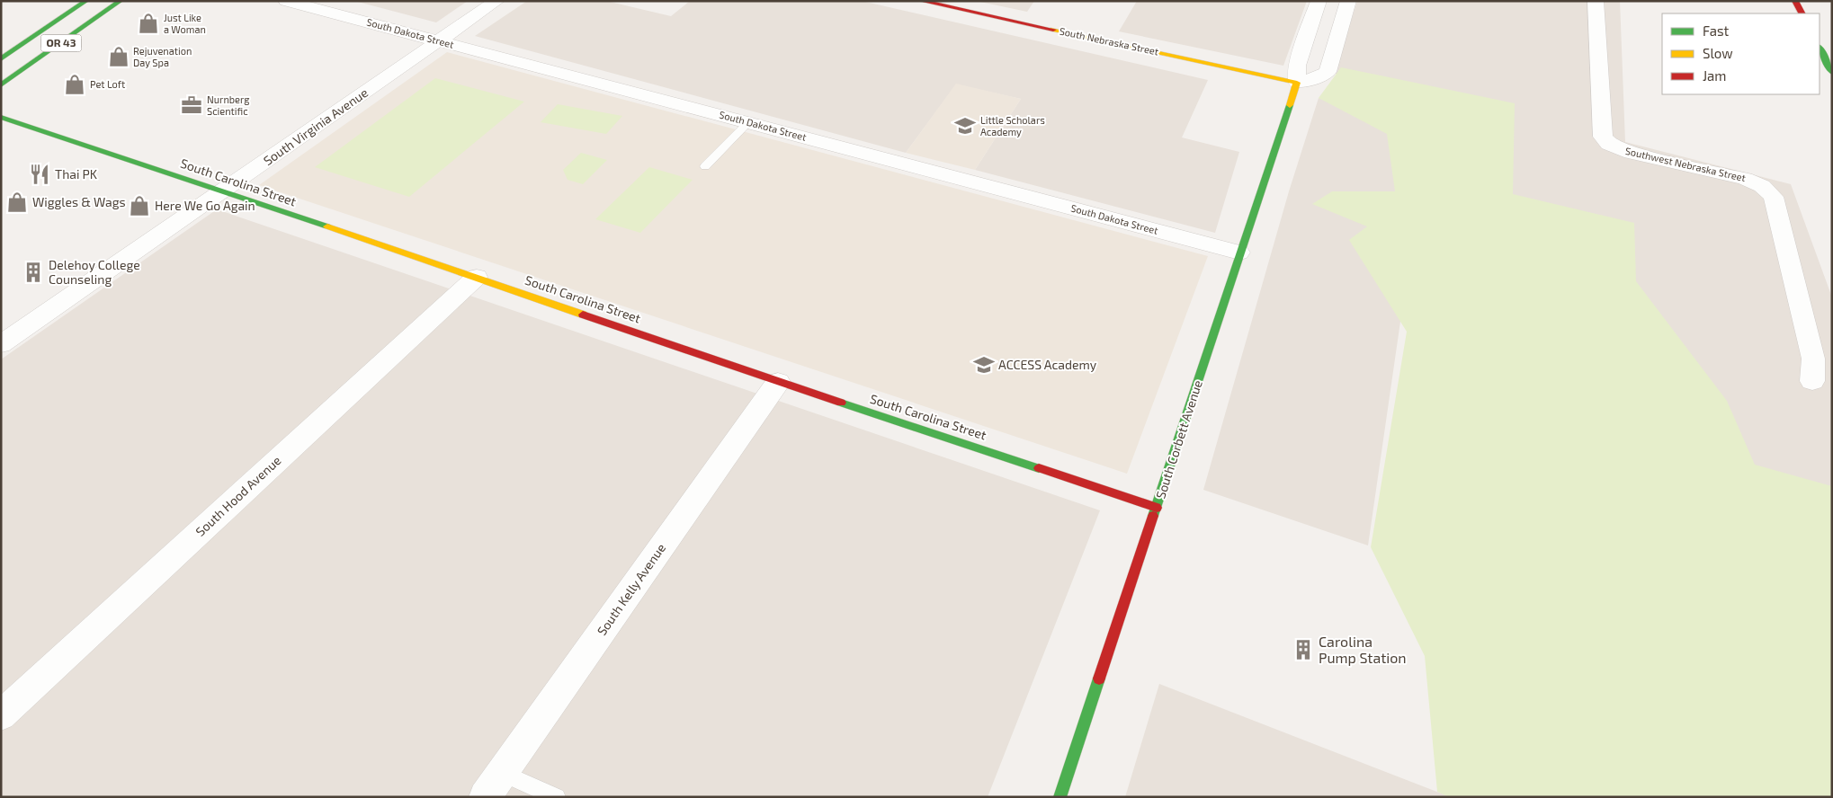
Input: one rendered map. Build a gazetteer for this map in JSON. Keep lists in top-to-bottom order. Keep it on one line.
{"streets":{"main road":["South Nebraska Street","OR 43","South Carolina Street","South Corbett Avenue"],"street":["South Dakota Street","South Virginia Avenue","Southwest Nebraska Street","South Hood Avenue","South Kelly Avenue"]},"crossings":[["South Dakota Street","South Virginia Avenue"],["South Dakota Street","South Corbett Avenue"],["South Nebraska Street","South Corbett Avenue"],["South Virginia Avenue","South Carolina Street"],["South Carolina Street","South Corbett Avenue"],["South Carolina Street","South Hood Avenue"],["South Carolina Street","South Kelly Avenue"]],"places":{"shop":["Just Like a Woman","Rejuvenation Day Spa","Pet Loft","Wiggles & Wags","Here We Go Again"],"office":["Nurnberg Scientific"],"school or university":["Little Scholars Academy","ACCESS Academy"],"restaurant":["Thai PK"],"building":["Delehoy College Counseling","Carolina Pump Station"]},"legend":["Fast","Slow","Jam"]}
